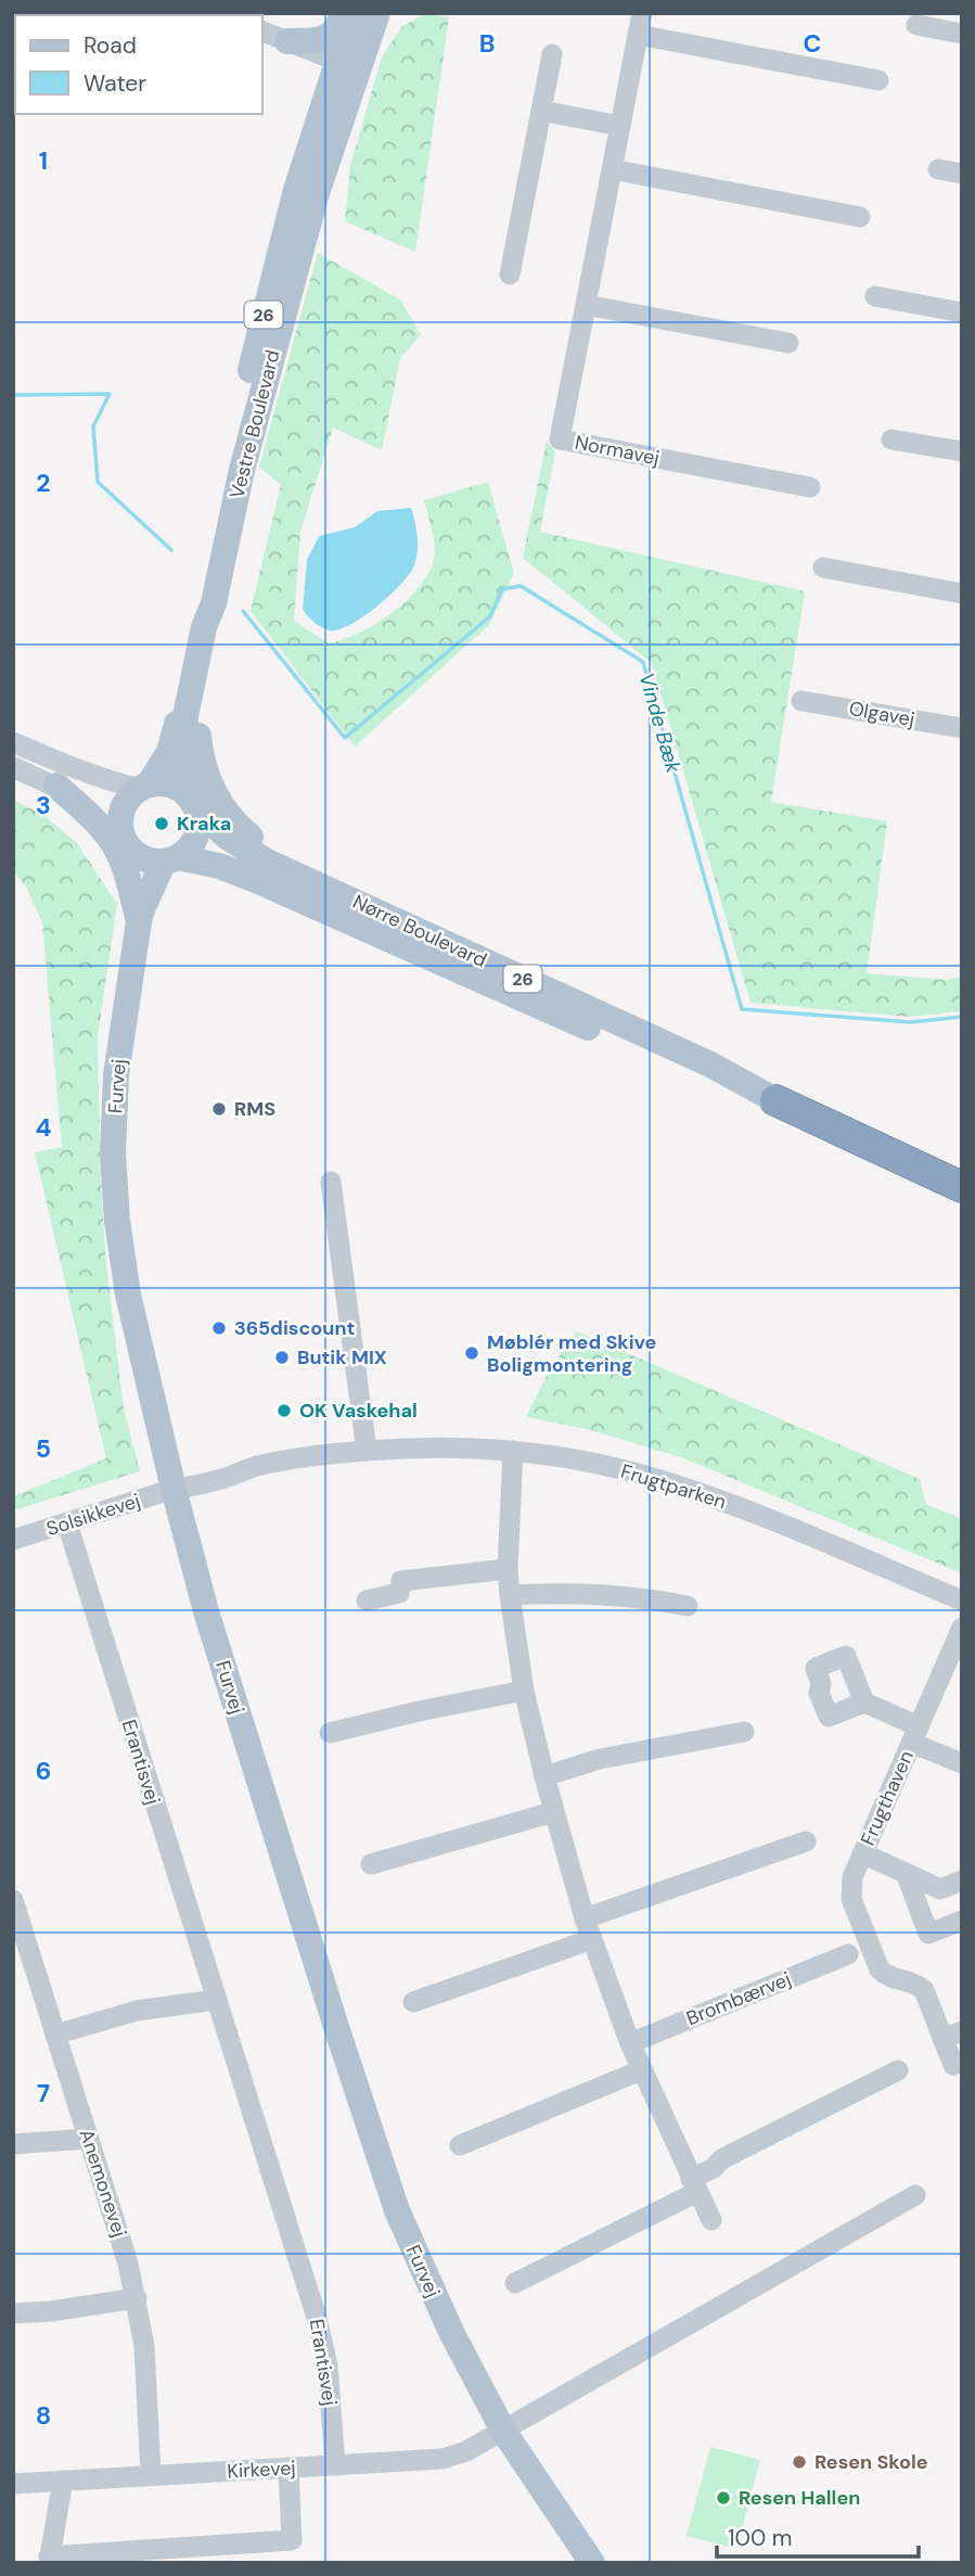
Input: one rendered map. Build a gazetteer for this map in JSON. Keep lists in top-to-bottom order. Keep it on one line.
{"streets":{"highway":["26","Nørre Boulevard"],"main road":["Vestre Boulevard","Furvej"],"street":["Normavej","Olgavej","Frugtparken","Solsikkevej","Erantisvej","Frugthaven","Brombærvej","Anemonevej","Kirkevej"]},"crossings":[["26","Vestre Boulevard"],["26","Nørre Boulevard"],["26","Furvej"],["Vestre Boulevard","Nørre Boulevard"],["Vestre Boulevard","Furvej"],["Nørre Boulevard","Furvej"],["Furvej","Frugtparken"],["Furvej","Solsikkevej"],["Furvej","Kirkevej"],["Frugtparken","Solsikkevej"],["Solsikkevej","Erantisvej"],["Erantisvej","Kirkevej"],["Anemonevej","Kirkevej"]],"water":["Vinde Bæk"],"places":["Kraka","RMS","365discount","Møblér med Skive Boligmontering","Butik MIX","OK Vaskehal","Resen Skole","Resen Hallen"],"legend":["Road","Water"],"scale_bar":"100 m","grid":{"columns":["B","C"],"rows":["1","2","3","4","5","6","7","8"]}}
